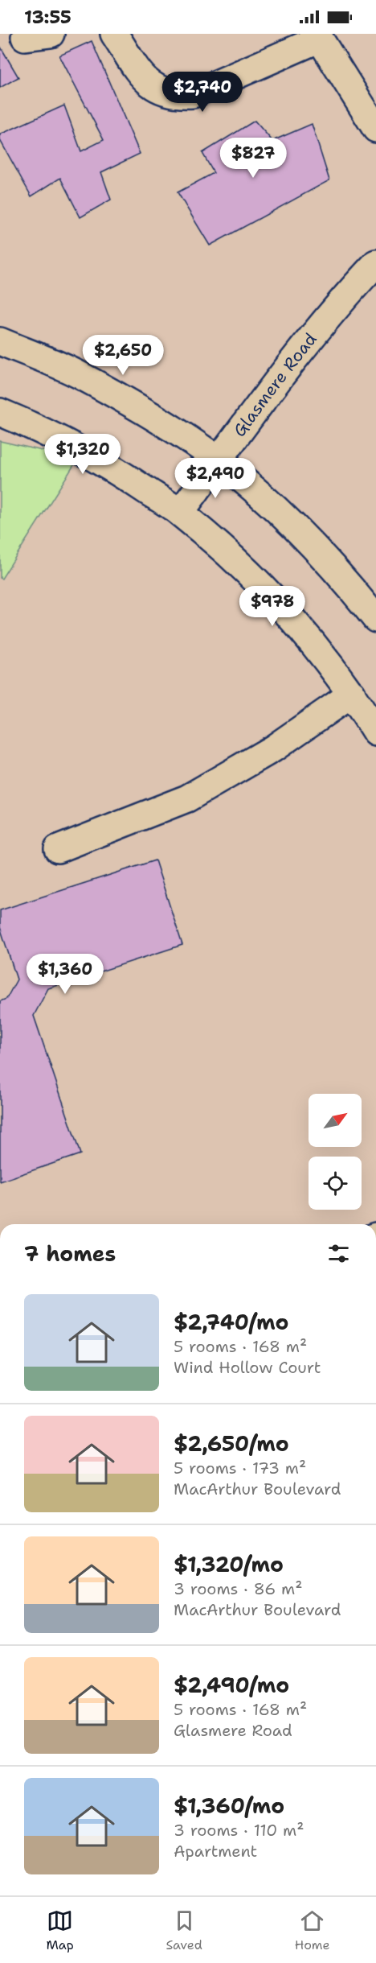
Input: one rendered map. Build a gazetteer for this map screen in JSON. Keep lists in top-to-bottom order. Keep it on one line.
{"streets":{"main road":["Glasmere Road"]},"north":"top right","page":{"status":"13:55","price":["$2,740","$827","$2,650","$1,320","$2,490","$978","$1,360"],"heading":"7 homes","list":[{"name":"$2,740/mo","note":"5 rooms · 168 m² · Wind Hollow Court"},{"name":"$2,650/mo","note":"5 rooms · 173 m² · MacArthur Boulevard"},{"name":"$1,320/mo","note":"3 rooms · 86 m² · MacArthur Boulevard"},{"name":"$2,490/mo","note":"5 rooms · 168 m² · Glasmere Road"},{"name":"$1,360/mo","note":"3 rooms · 110 m² · Apartment"}],"tabs":["Map","Saved","Home"]}}
